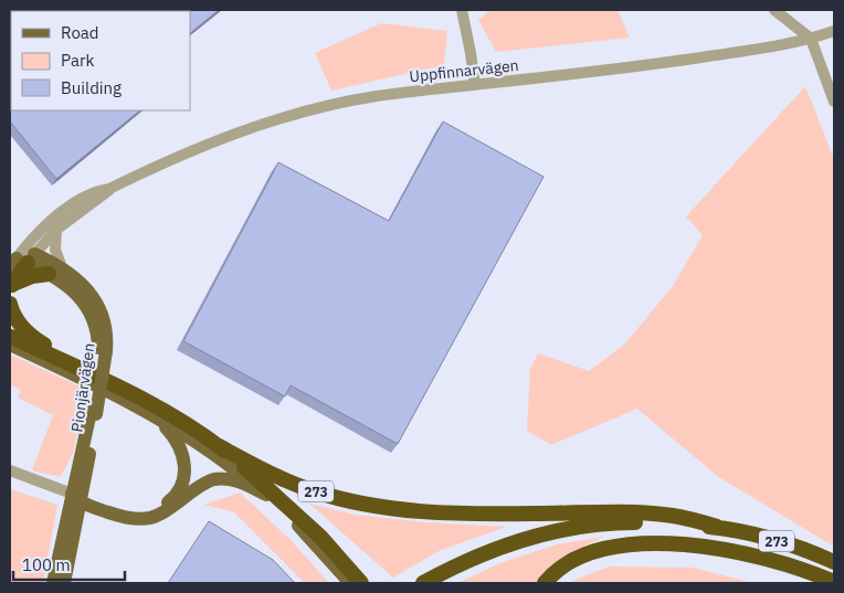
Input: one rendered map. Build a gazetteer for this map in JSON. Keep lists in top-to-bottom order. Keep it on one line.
{"streets":{"highway":["273"],"main road":["Pionjärvägen"],"street":["Uppfinnarvägen"]},"crossings":[["Uppfinnarvägen","Pionjärvägen"],["Pionjärvägen","273"]],"legend":["Road","Park","Building"],"scale_bar":"100 m"}
